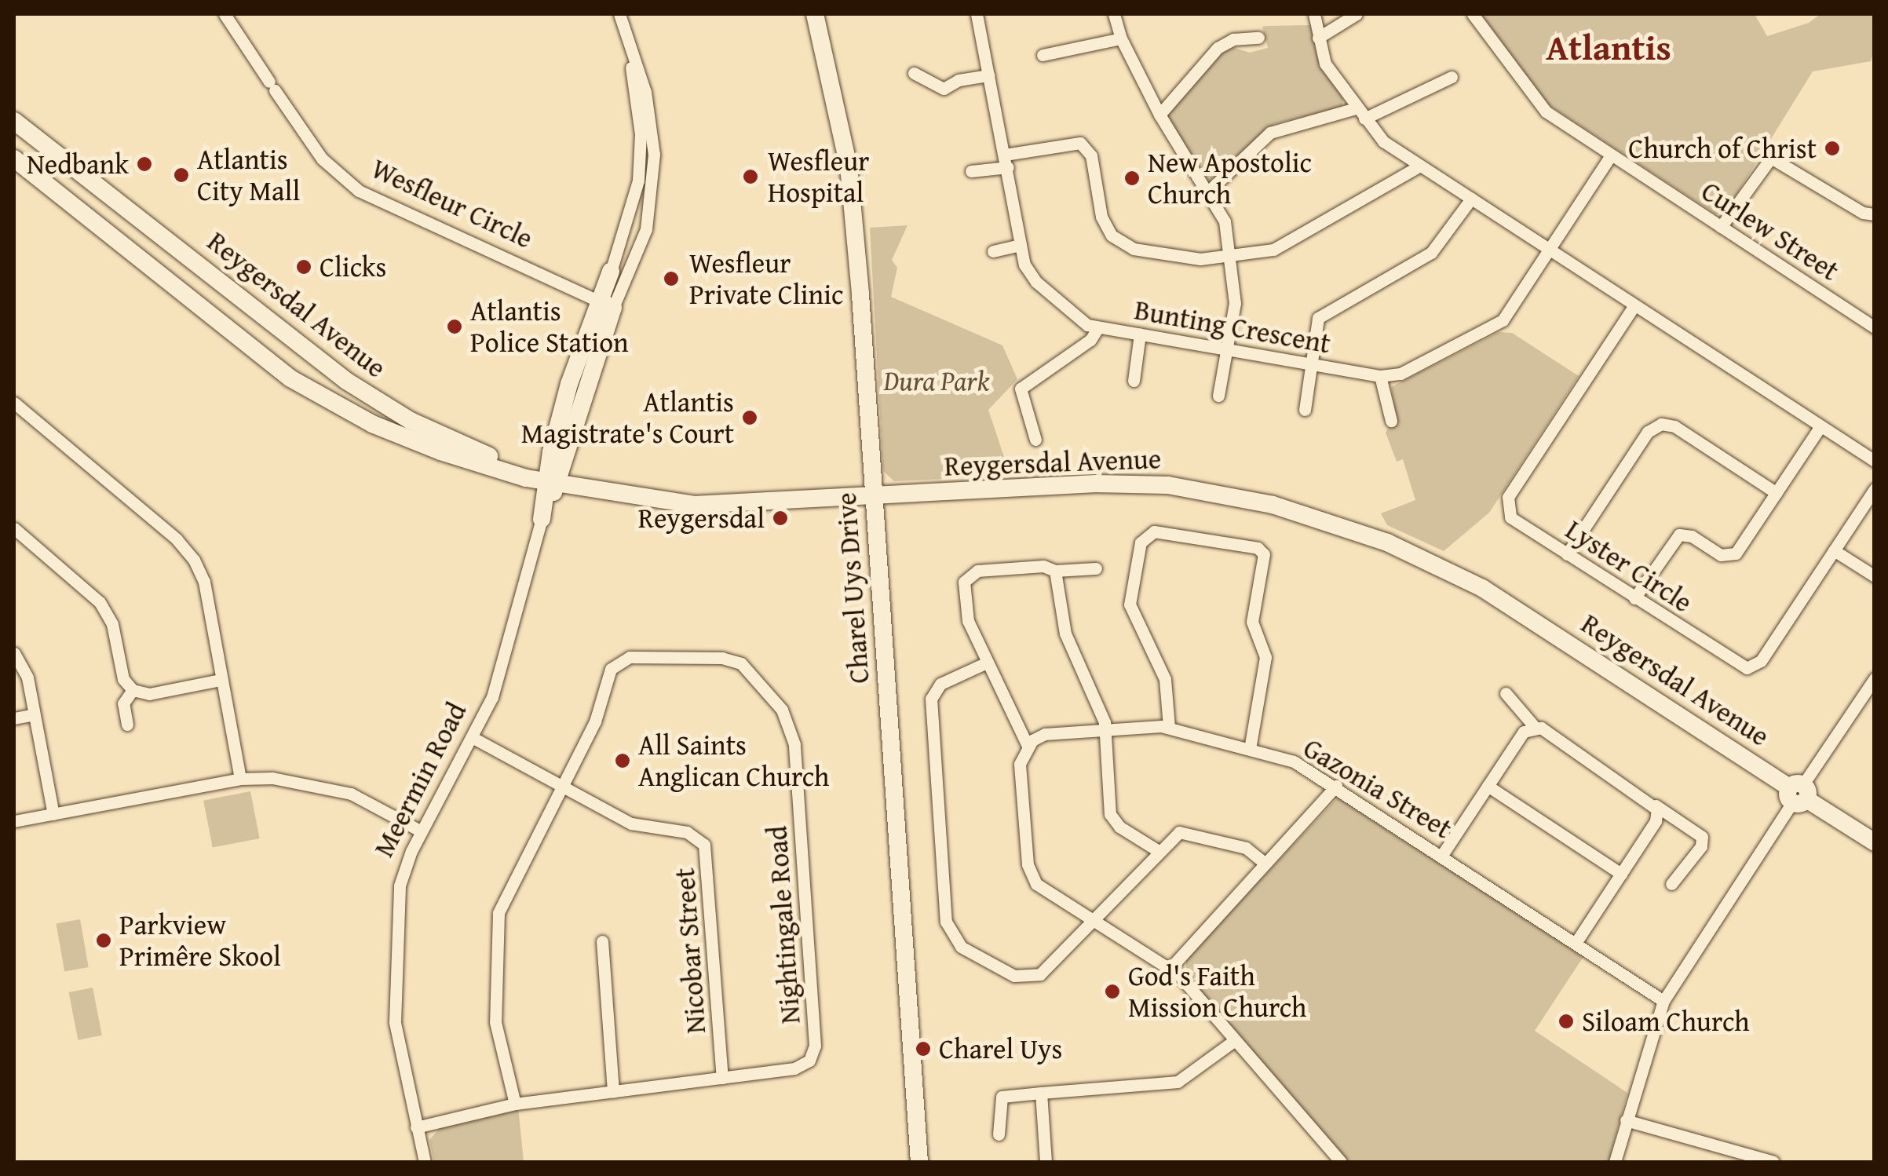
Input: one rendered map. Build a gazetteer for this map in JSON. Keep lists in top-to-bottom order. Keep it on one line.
{"streets":{"main road":["Reygersdal Avenue","Charel Uys Drive","Meermin Road"],"street":["Wesfleur Circle","Curlew Street","Bunting Crescent","Lyster Circle","Gazonia Street","Nightingale Road","Nicobar Street"]},"crossings":[["Curlew Street","Bunting Crescent"],["Reygersdal Avenue","Charel Uys Drive"],["Reygersdal Avenue","Meermin Road"],["Meermin Road","Nightingale Road"],["Meermin Road","Nicobar Street"],["Nightingale Road","Nicobar Street"]],"districts":["Atlantis"],"parks":["Dura Park"],"places":["Church of Christ","Nedbank","Atlantis City Mall","Wesfleur Hospital","New Apostolic Church","Clicks","Wesfleur Private Clinic","Atlantis Police Station","Atlantis Magistrate's Court","Reygersdal","All Saints Anglican Church","Parkview Primêre Skool","God's Faith Mission Church","Siloam Church","Charel Uys"]}
